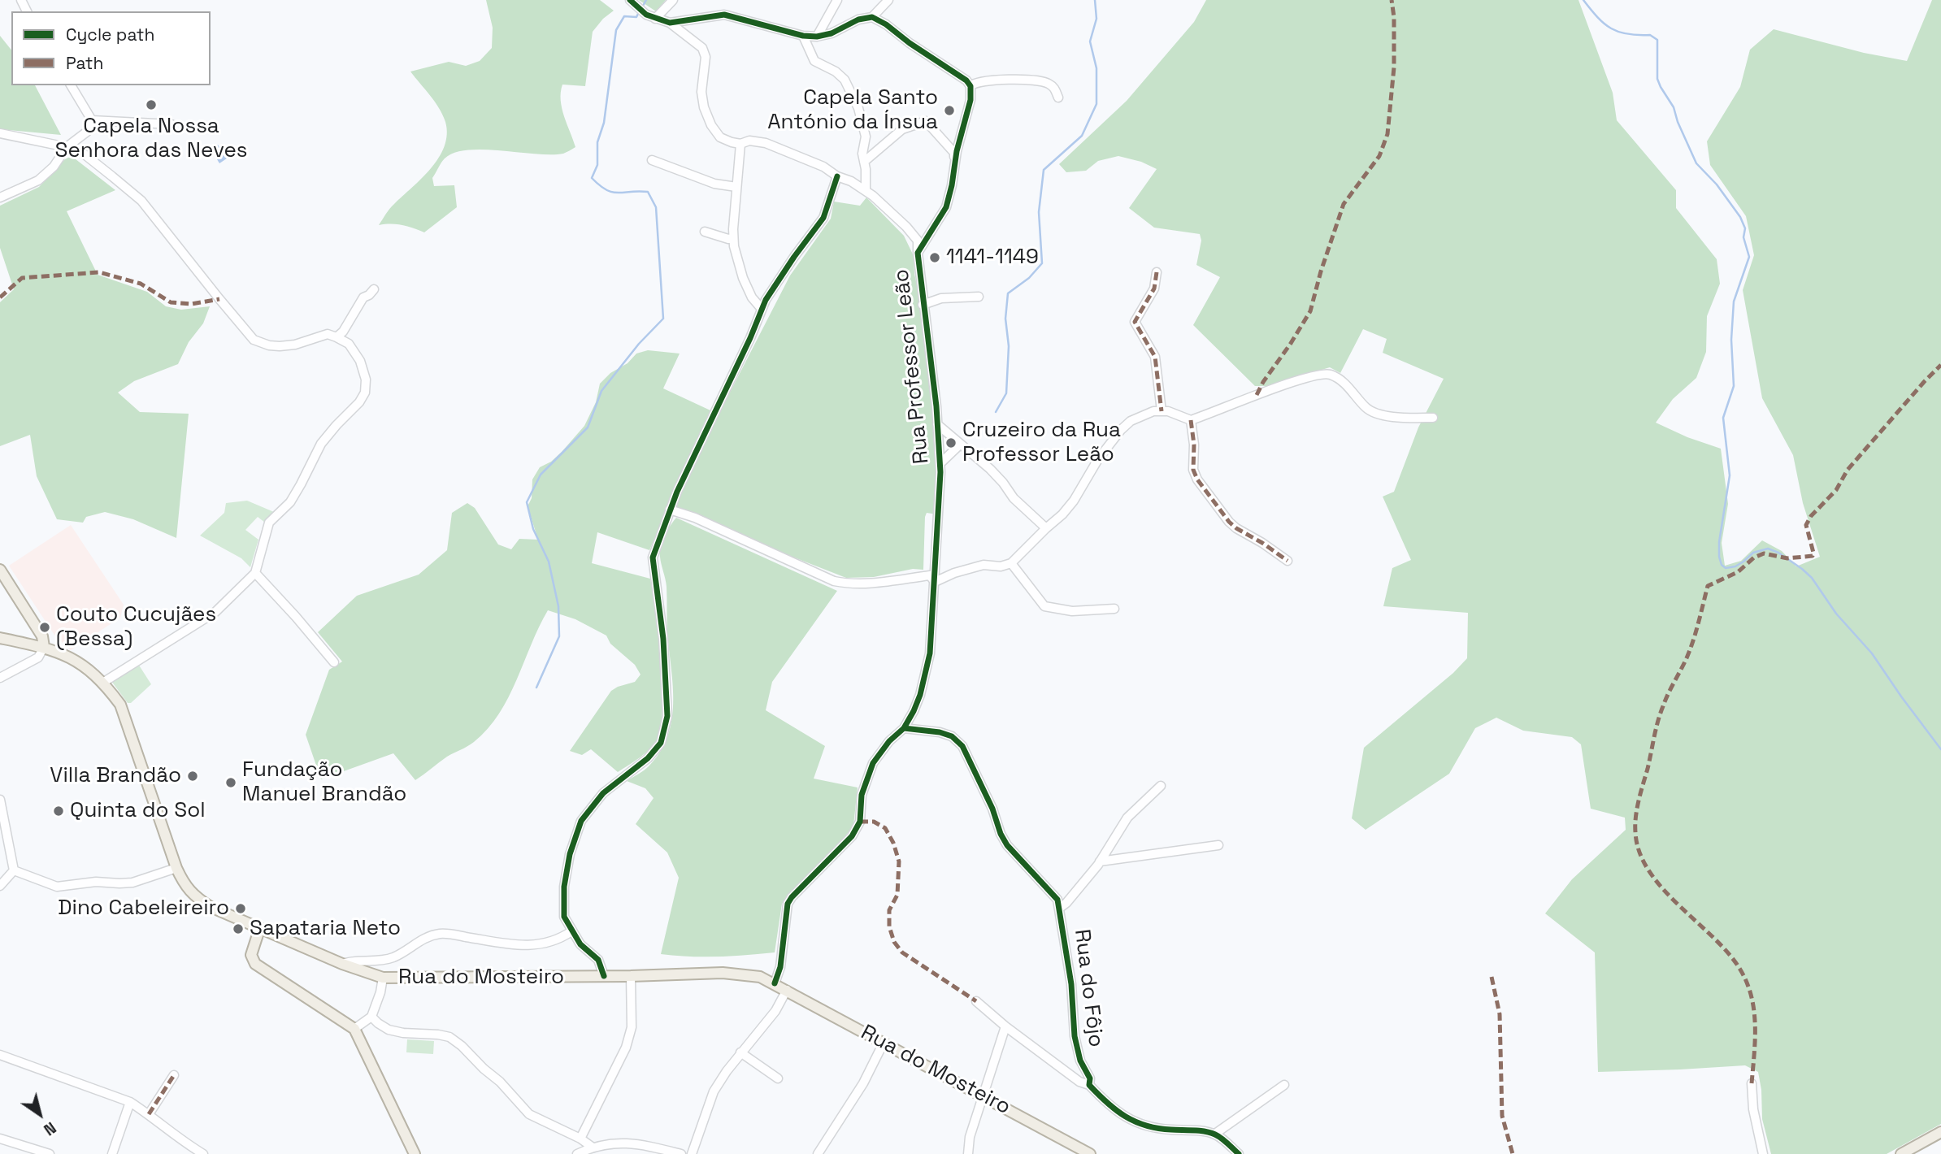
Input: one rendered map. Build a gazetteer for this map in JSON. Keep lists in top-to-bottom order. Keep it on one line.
{"streets":{"main road":["Rua do Mosteiro"],"street":["Rua Professor Leão","Rua do Fôjo"]},"crossings":[["Rua Professor Leão","Rua do Mosteiro"],["Rua Professor Leão","Rua do Fôjo"]],"places":["Capela Nossa Senhora das Neves","Capela Santo António da Ínsua","1141-1149","Cruzeiro da Rua Professor Leão","Couto Cucujães (Bessa)","Villa Brandão","Fundação Manuel Brandão","Quinta do Sol","Dino Cabeleireiro","Sapataria Neto"],"legend":["Cycle path","Path"],"north":"bottom right"}
